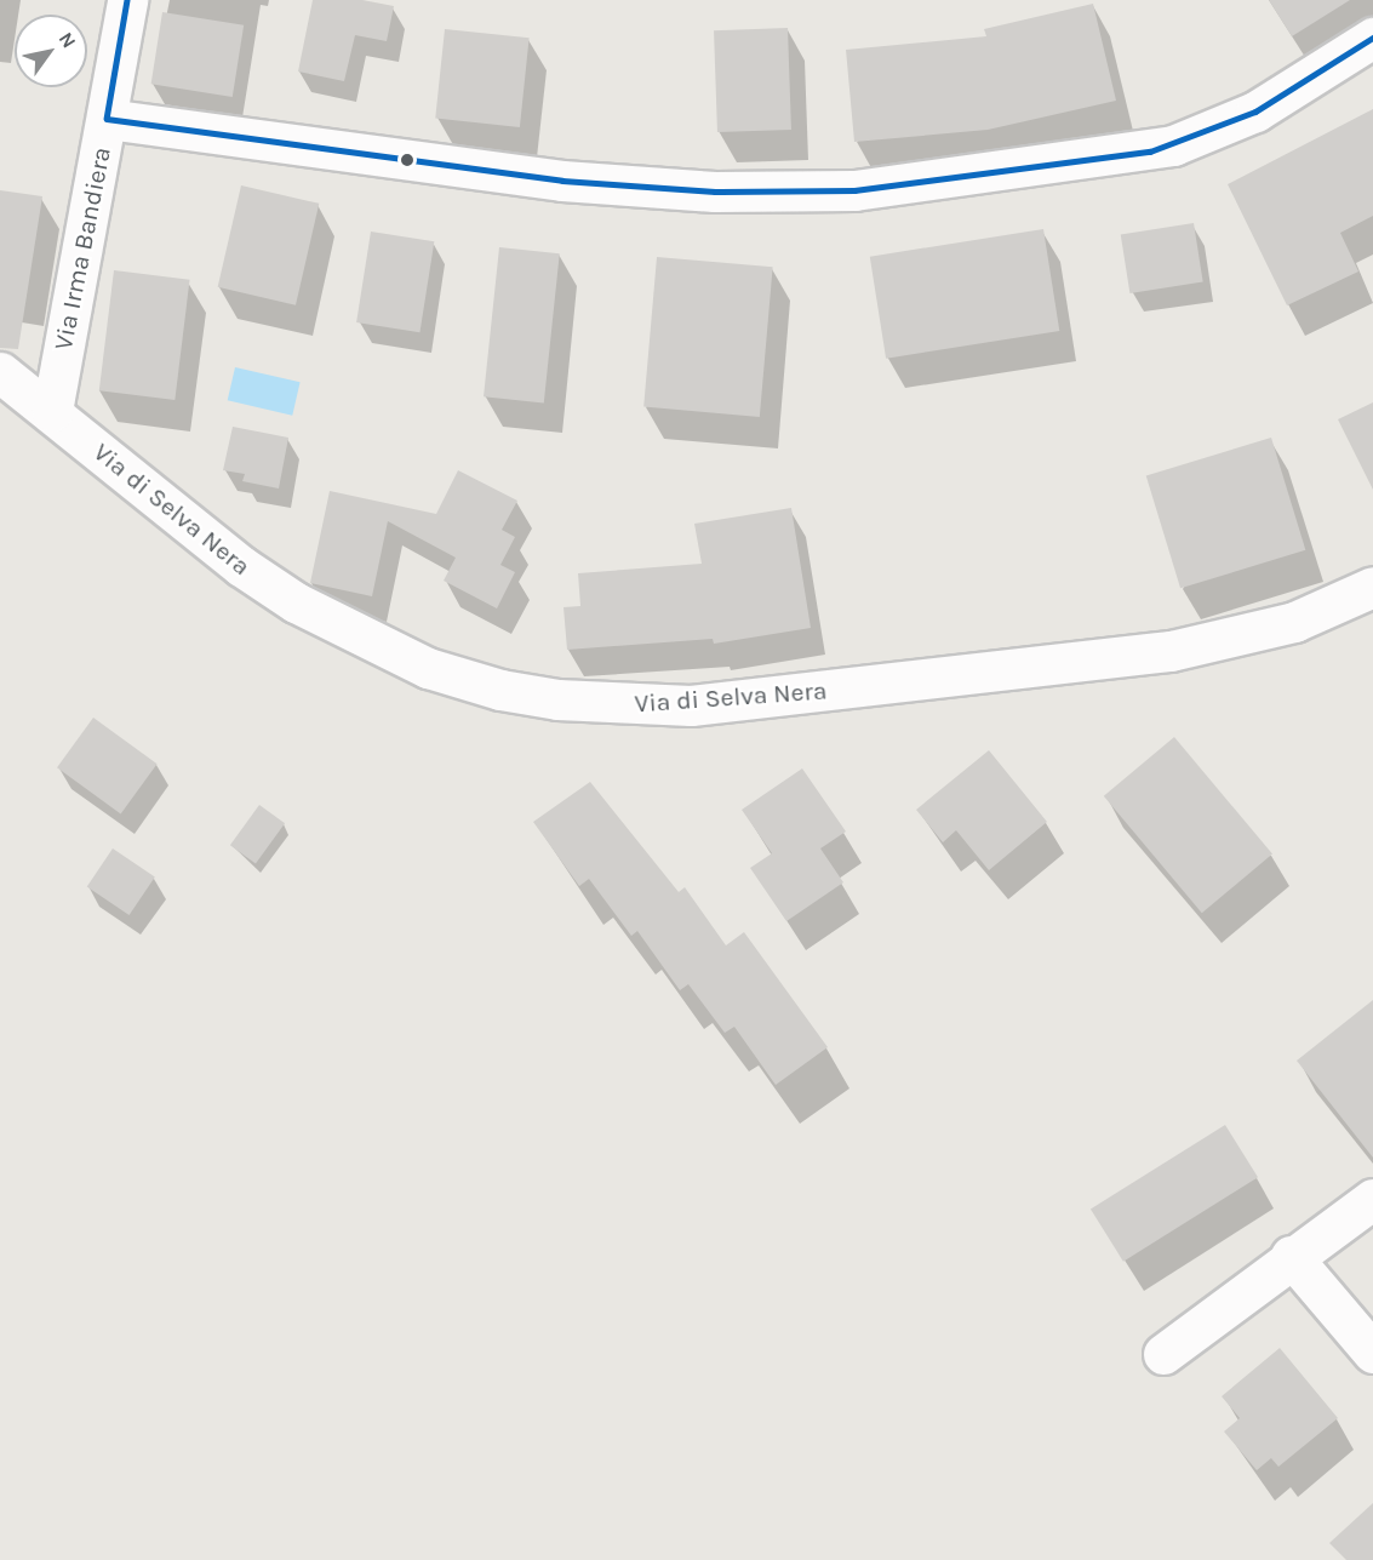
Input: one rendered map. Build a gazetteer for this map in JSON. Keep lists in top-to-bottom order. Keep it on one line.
{"streets":{"street":["Via Irma Bandiera","Via di Selva Nera"]},"crossings":[["Via Irma Bandiera","Via di Selva Nera"]],"north":"top right"}
